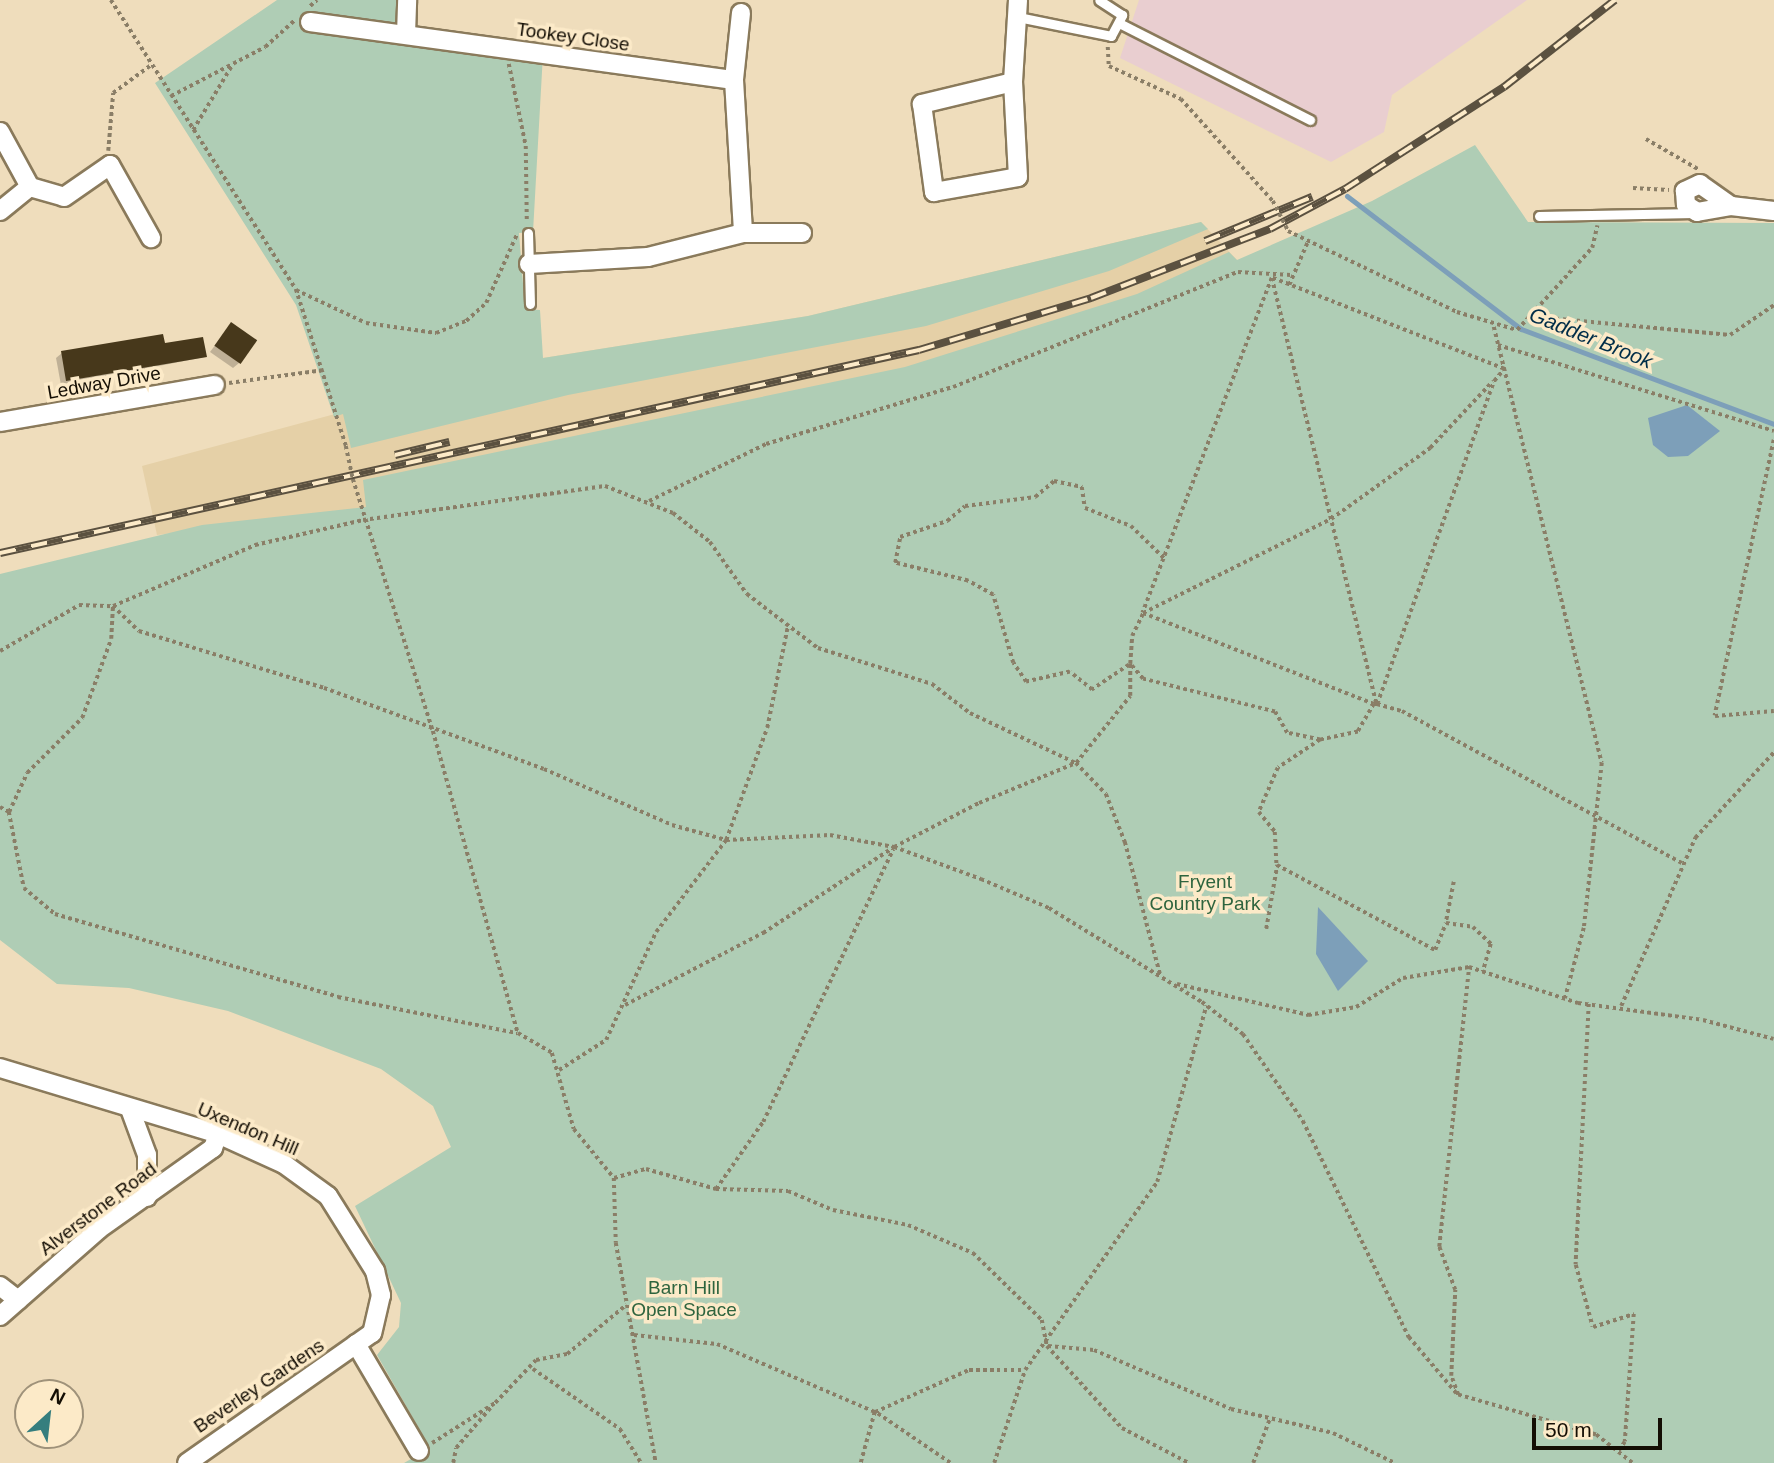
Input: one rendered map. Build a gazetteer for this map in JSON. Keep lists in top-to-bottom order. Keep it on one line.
{"streets":{"street":["Tookey Close","Ledway Drive","Uxendon Hill","Alverstone Road","Beverley Gardens"]},"crossings":[["Uxendon Hill","Alverstone Road"],["Uxendon Hill","Beverley Gardens"]],"water":["Gadder Brook"],"parks":["Fryent Country Park","Barn Hill Open Space"],"scale_bar":"50 m","north":"top right"}
